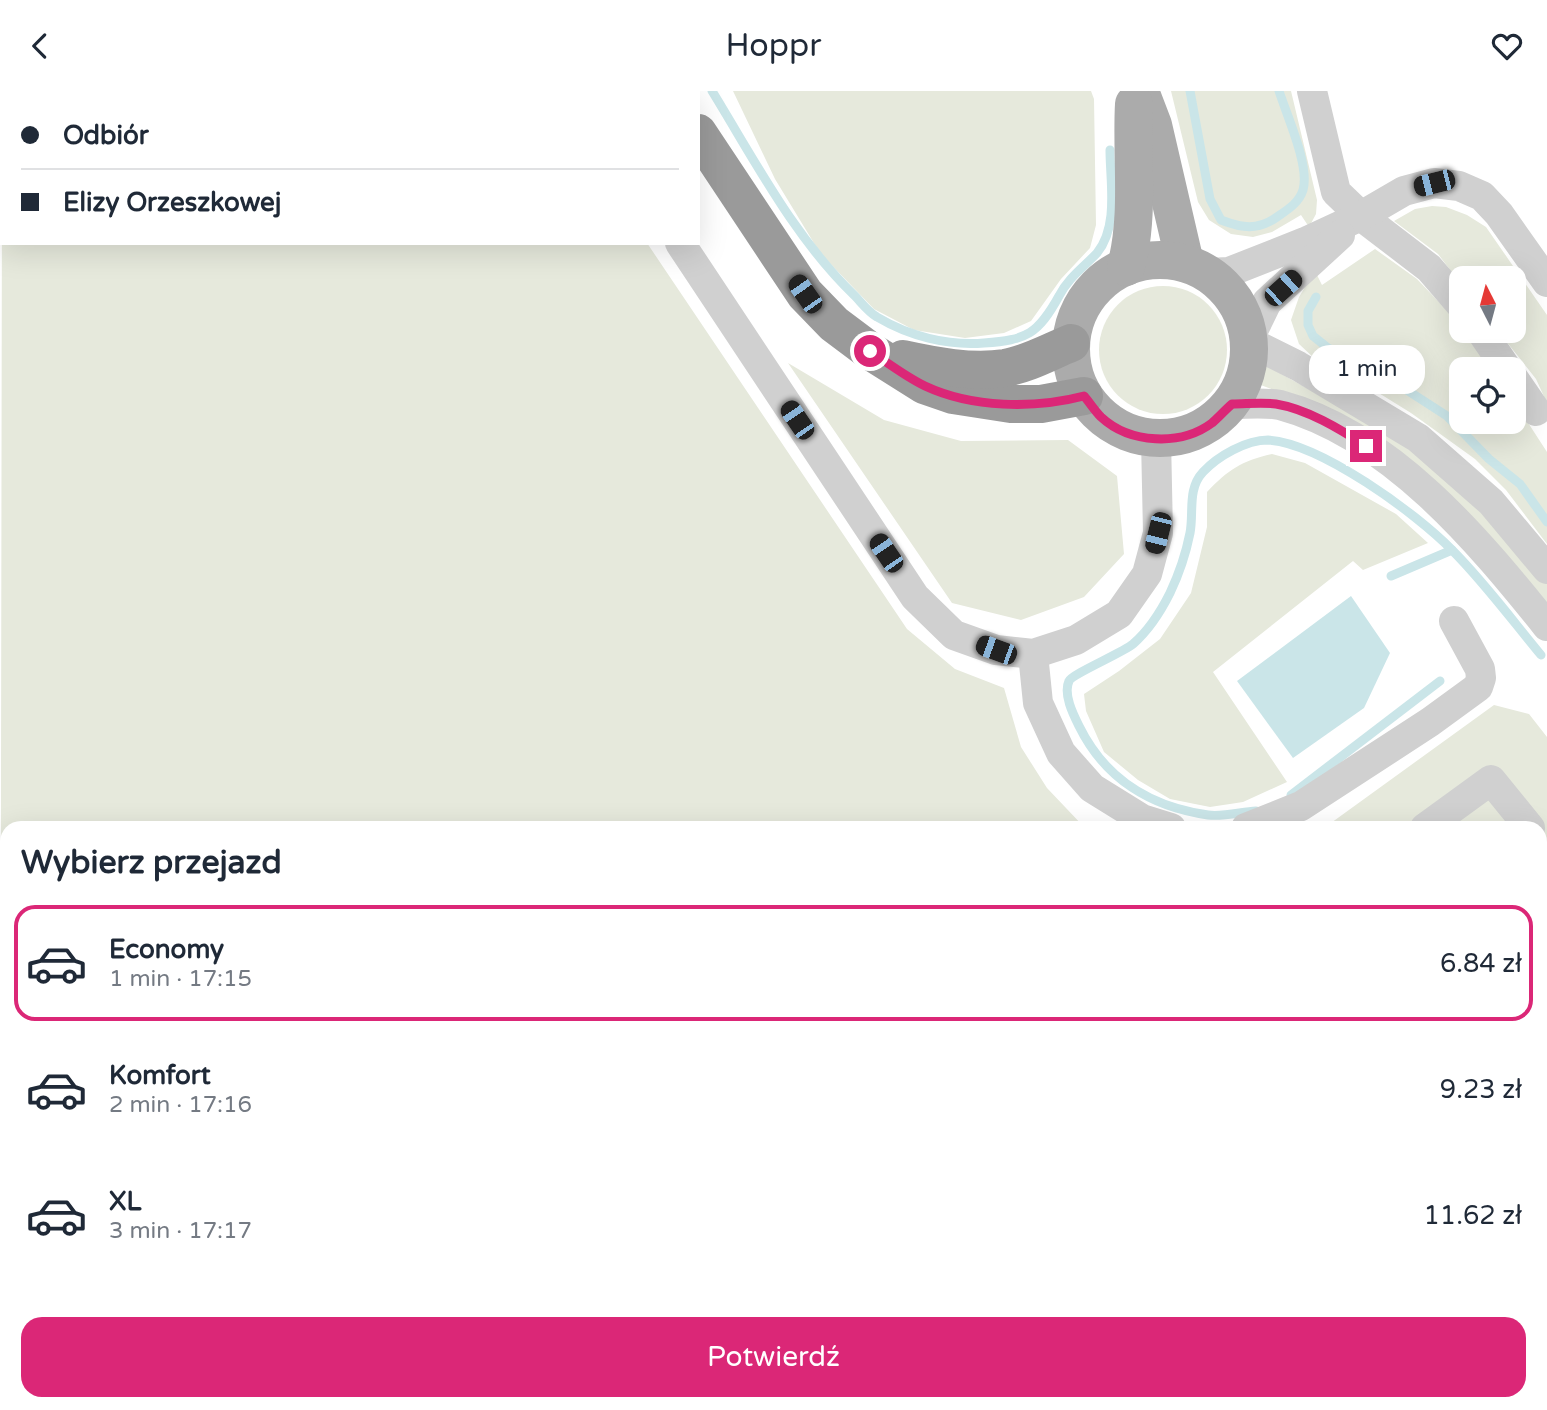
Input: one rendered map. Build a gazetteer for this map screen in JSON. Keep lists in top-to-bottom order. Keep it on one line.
{"north":"top","page":{"header":"Hoppr","banner":["Odbiór","Elizy Orzeszkowej"],"bubble":"1 min","heading":"Wybierz przejazd","list":[{"name":"Economy","note":"1 min · 17:15","value":"6.84 zł"},{"name":"Komfort","note":"2 min · 17:16","value":"9.23 zł"},{"name":"XL","note":"3 min · 17:17","value":"11.62 zł"}],"buttons":"Potwierdź"}}
